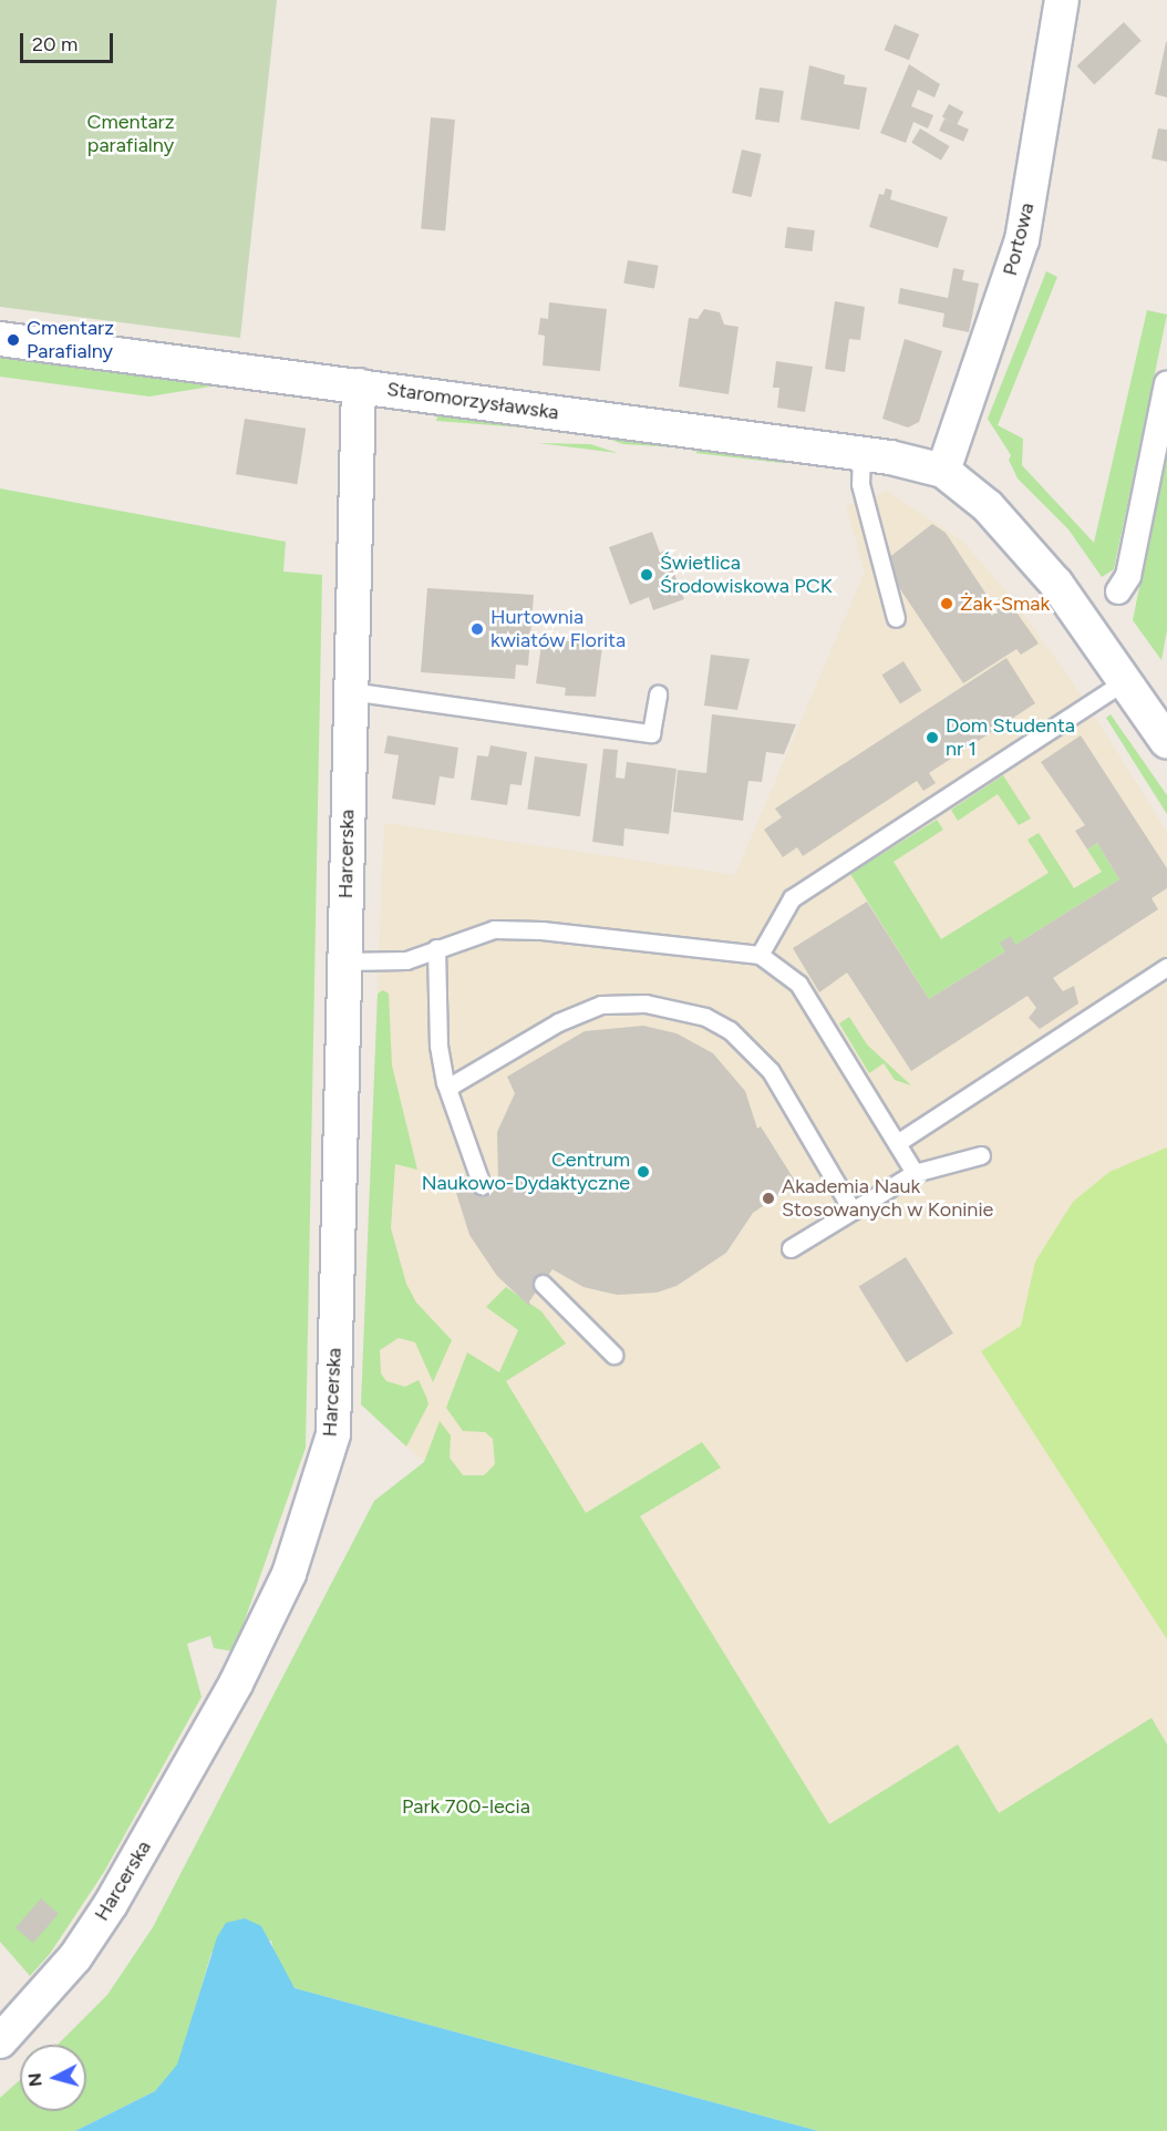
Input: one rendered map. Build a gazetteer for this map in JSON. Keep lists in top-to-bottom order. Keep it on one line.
{"streets":{"street":["Portowa","Staromorzysławska","Harcerska"]},"crossings":[["Portowa","Staromorzysławska"],["Staromorzysławska","Harcerska"]],"parks":["Cmentarz parafialny","Park 700-lecia"],"places":["Cmentarz Parafialny","Świetlica Środowiskowa PCK","Żak-Smak","Hurtownia kwiatów Florita","Dom Studenta nr 1","Centrum Naukowo-Dydaktyczne","Akademia Nauk Stosowanych w Koninie"],"scale_bar":"20 m","north":"left"}
